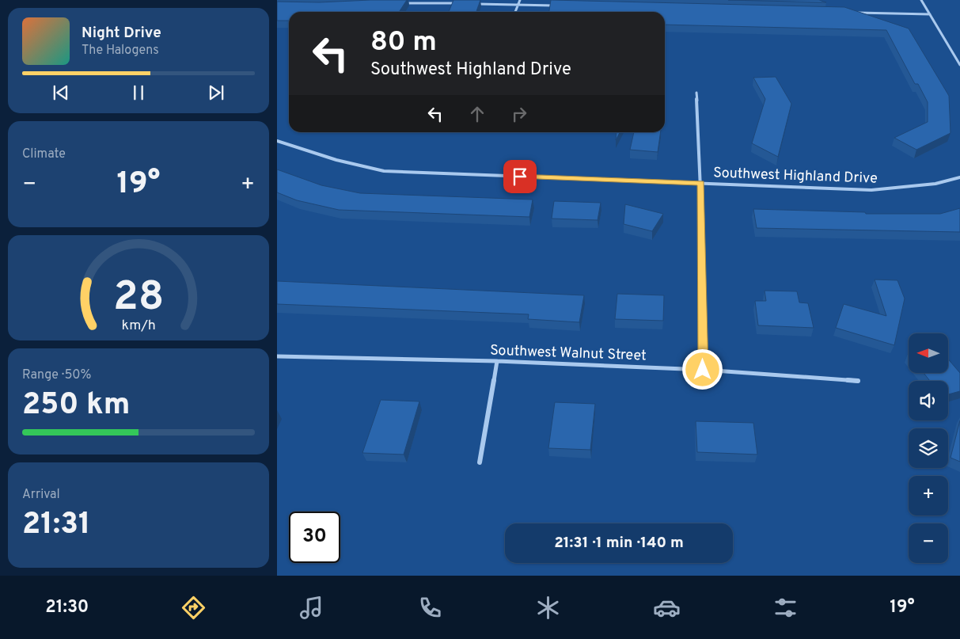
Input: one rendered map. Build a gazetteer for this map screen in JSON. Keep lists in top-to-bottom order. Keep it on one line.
{"streets":{"street":["Southwest Highland Drive","Southwest Walnut Street"]},"north":"left","page":{"turn":["80 m","Southwest Highland Drive"],"song":["Night Drive","The Halogens"],"tile":["Climate",["Range · 50%","250 km"],["Arrival","21:31"]],"heat":["−","19°","+"],"map_buttons":["+","−"],"limit":"30","trip":"21:31 · 1 min · 140 m","tabs":["21:30","19°"],"gauge":["28","km/h"]}}
